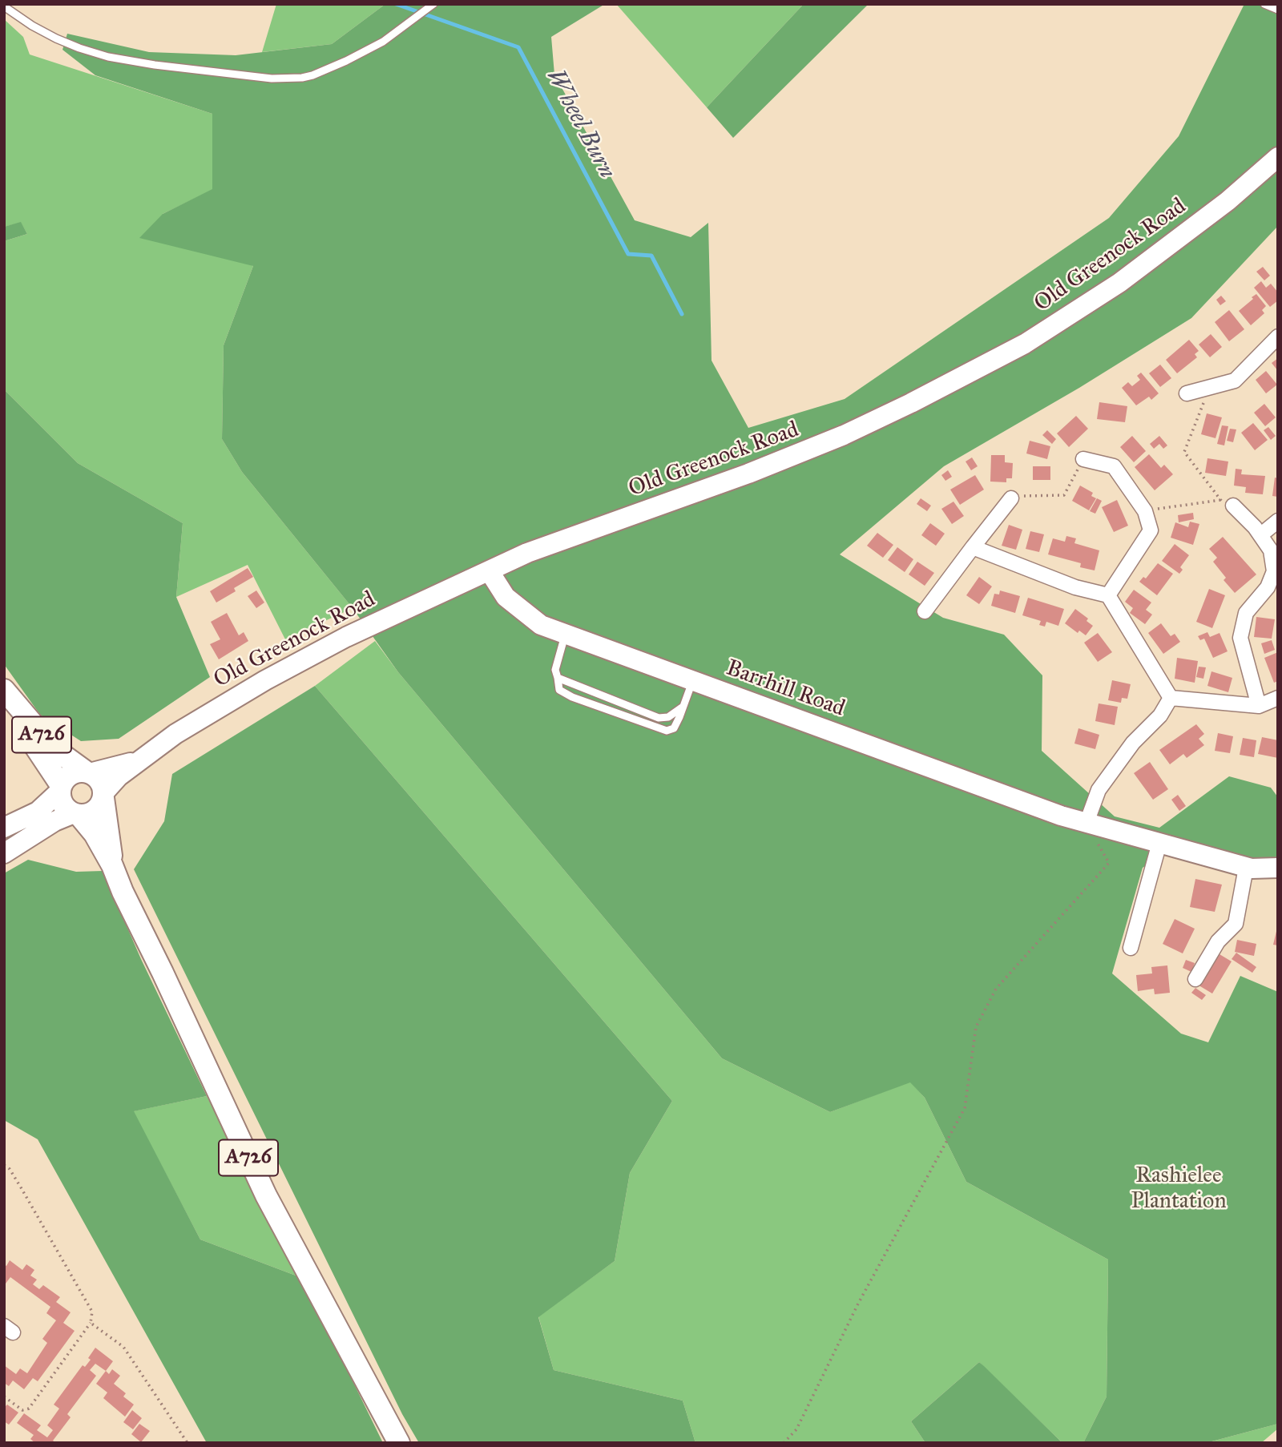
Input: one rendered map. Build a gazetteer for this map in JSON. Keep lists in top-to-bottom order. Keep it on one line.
{"streets":{"main road":["A726"],"street":["Old Greenock Road","Barrhill Road"]},"crossings":[["Old Greenock Road","Barrhill Road"],["Old Greenock Road","A726"]],"water":["Wheel Burn"],"parks":["Rashielee Plantation"]}
